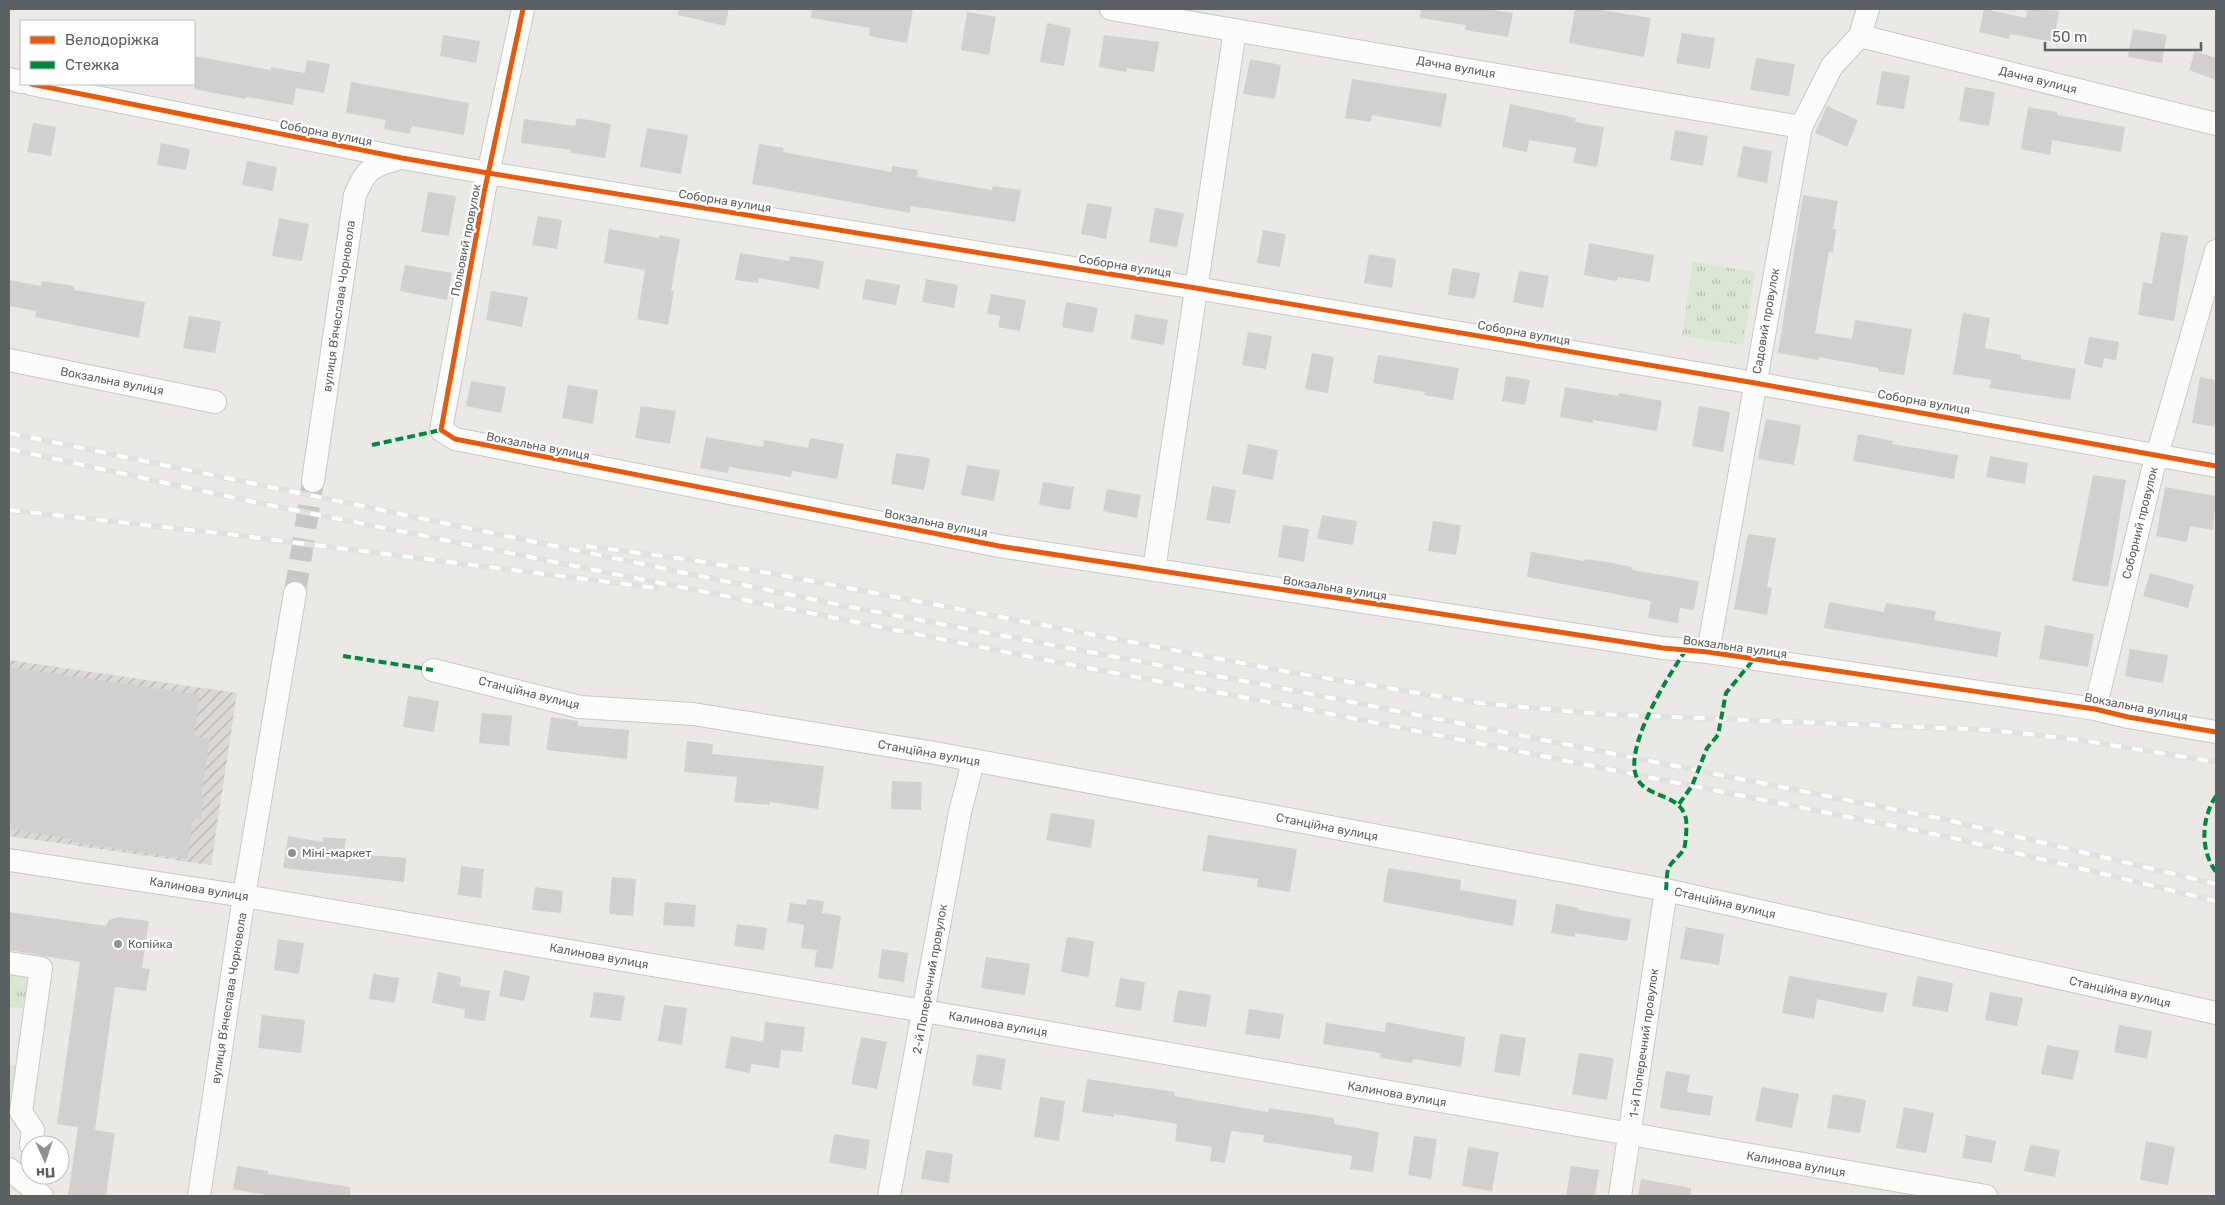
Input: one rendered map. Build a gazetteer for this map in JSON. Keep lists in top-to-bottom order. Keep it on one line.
{"streets":{"street":["Дачна вулиця","Соборна вулиця","Польовий провулок","вулиця Вʼячеслава Чорновола","Садовий провулок","Вокзальна вулиця","Соборний провулок","Станційна вулиця","Калинова вулиця","2-й Поперечний провулок","1-й Поперечний провулок"]},"crossings":[["Дачна вулиця","Садовий провулок"],["Соборна вулиця","Польовий провулок"],["Соборна вулиця","вулиця Вʼячеслава Чорновола"],["Соборна вулиця","Садовий провулок"],["Соборна вулиця","Соборний провулок"],["Польовий провулок","Вокзальна вулиця"],["вулиця Вʼячеслава Чорновола","Калинова вулиця"],["Садовий провулок","Вокзальна вулиця"],["Вокзальна вулиця","Соборний провулок"],["Станційна вулиця","2-й Поперечний провулок"],["Станційна вулиця","1-й Поперечний провулок"],["Калинова вулиця","2-й Поперечний провулок"],["Калинова вулиця","1-й Поперечний провулок"]],"places":["Міні-маркет","Копійка"],"legend":["Велодоріжка","Стежка"],"scale_bar":"50 m","north":"bottom"}
